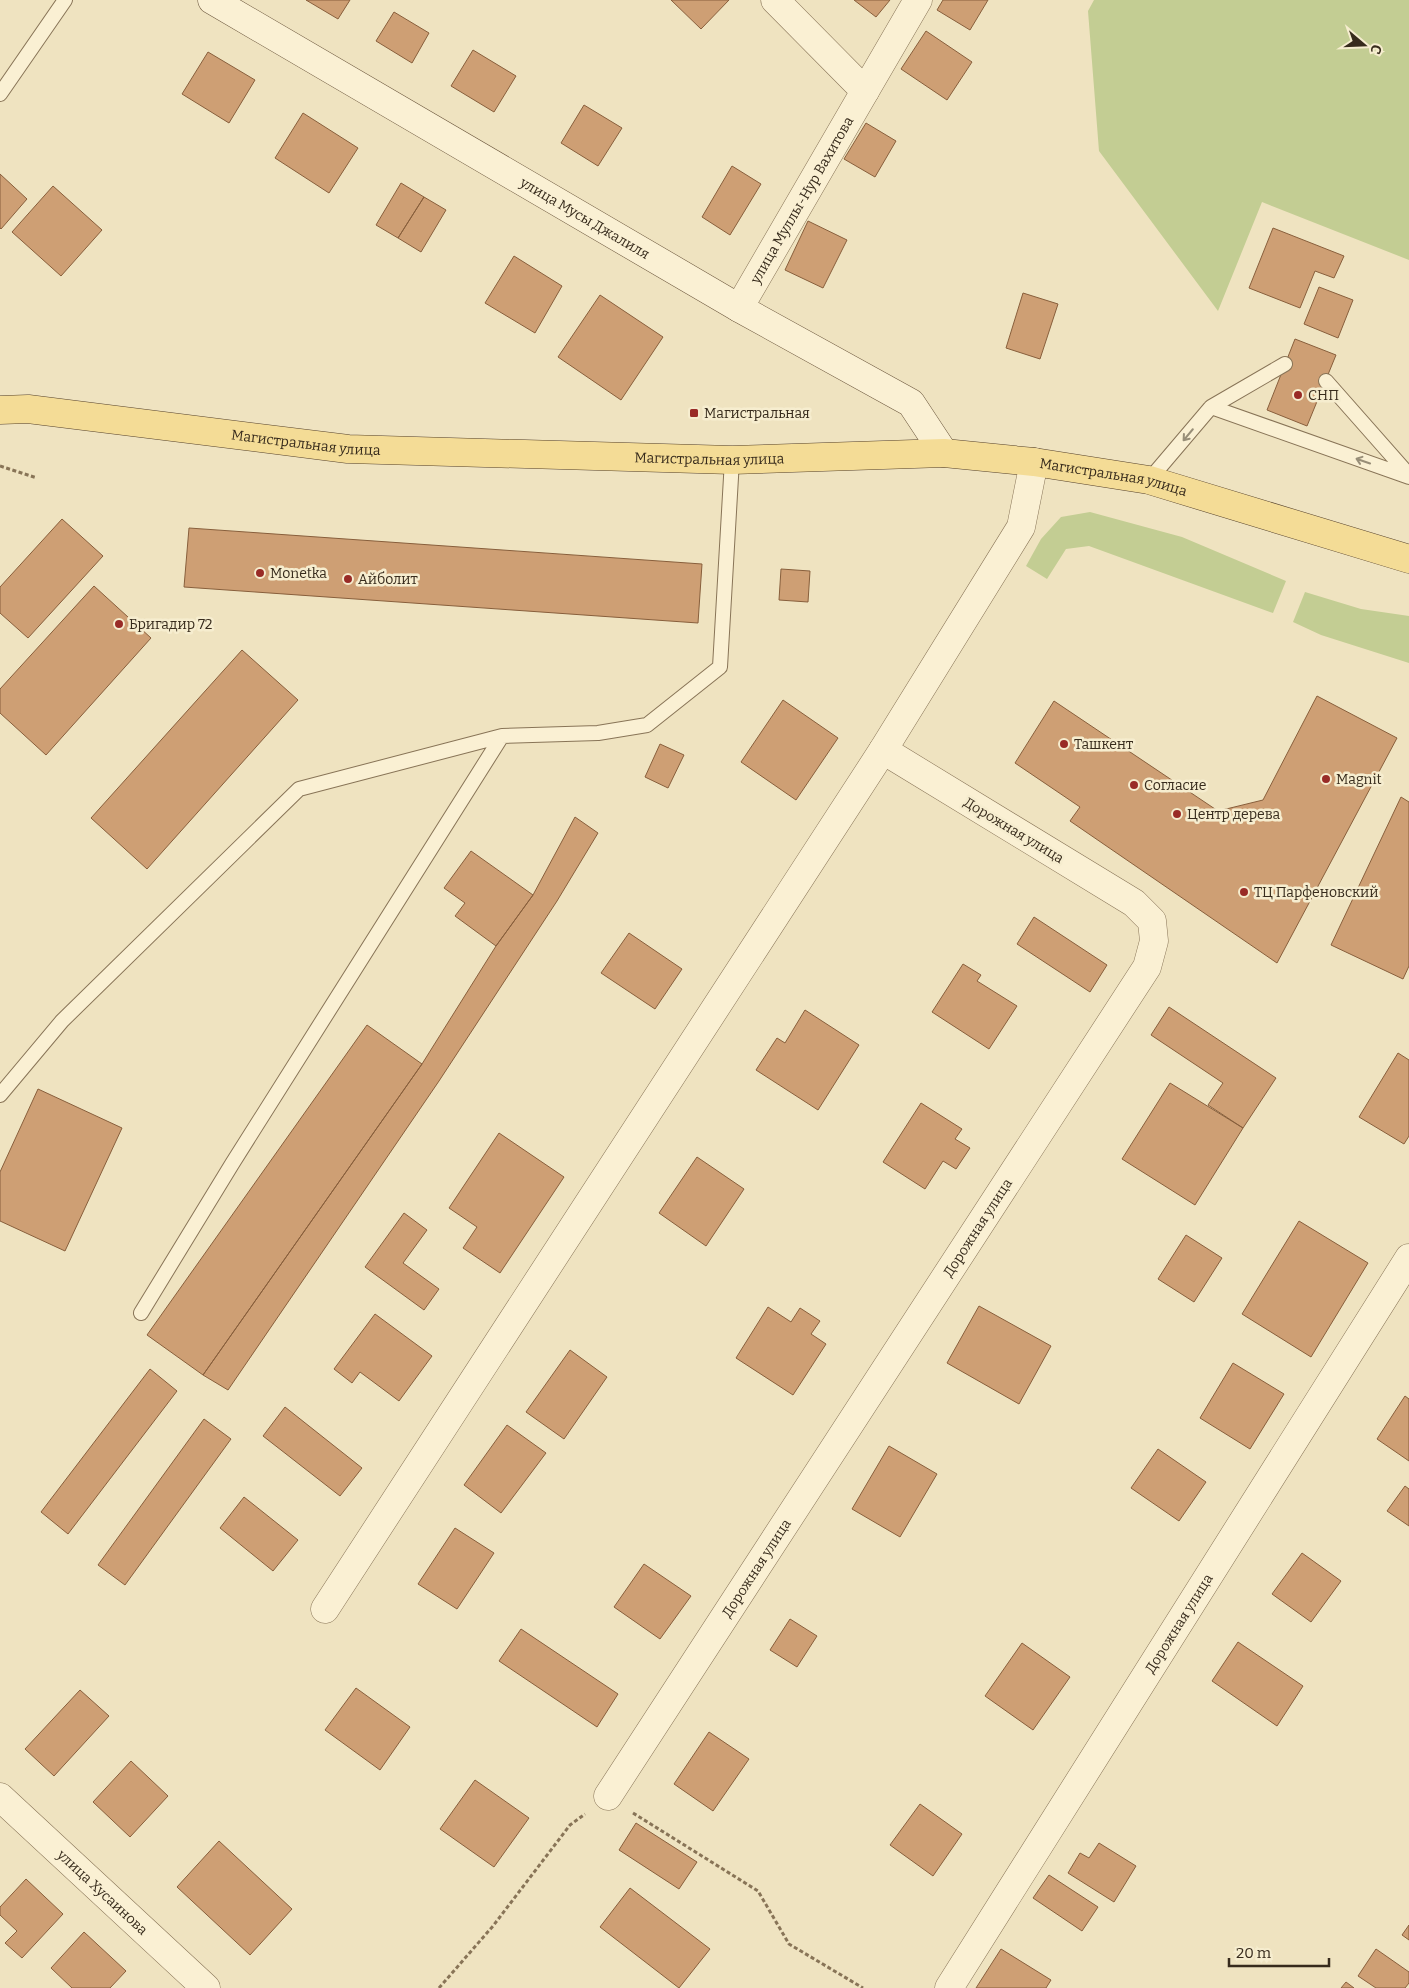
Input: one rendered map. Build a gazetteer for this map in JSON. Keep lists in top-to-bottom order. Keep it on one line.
{"streets":{"main road":["Магистральная улица"],"street":["улица Муллы-Нур Вахитова","улица Мусы Джалиля","Дорожная улица","улица Хусаинова"]},"crossings":[["улица Муллы-Нур Вахитова","улица Мусы Джалиля"],["улица Мусы Джалиля","Магистральная улица"]],"places":{"other":["СНП","Monetka","Айболит","Бригадир 72","Ташкент","Magnit","Согласие","Центр дерева","ТЦ Парфеновский"],"transit":["Магистральная"]},"scale_bar":"20 m","north":"right"}
